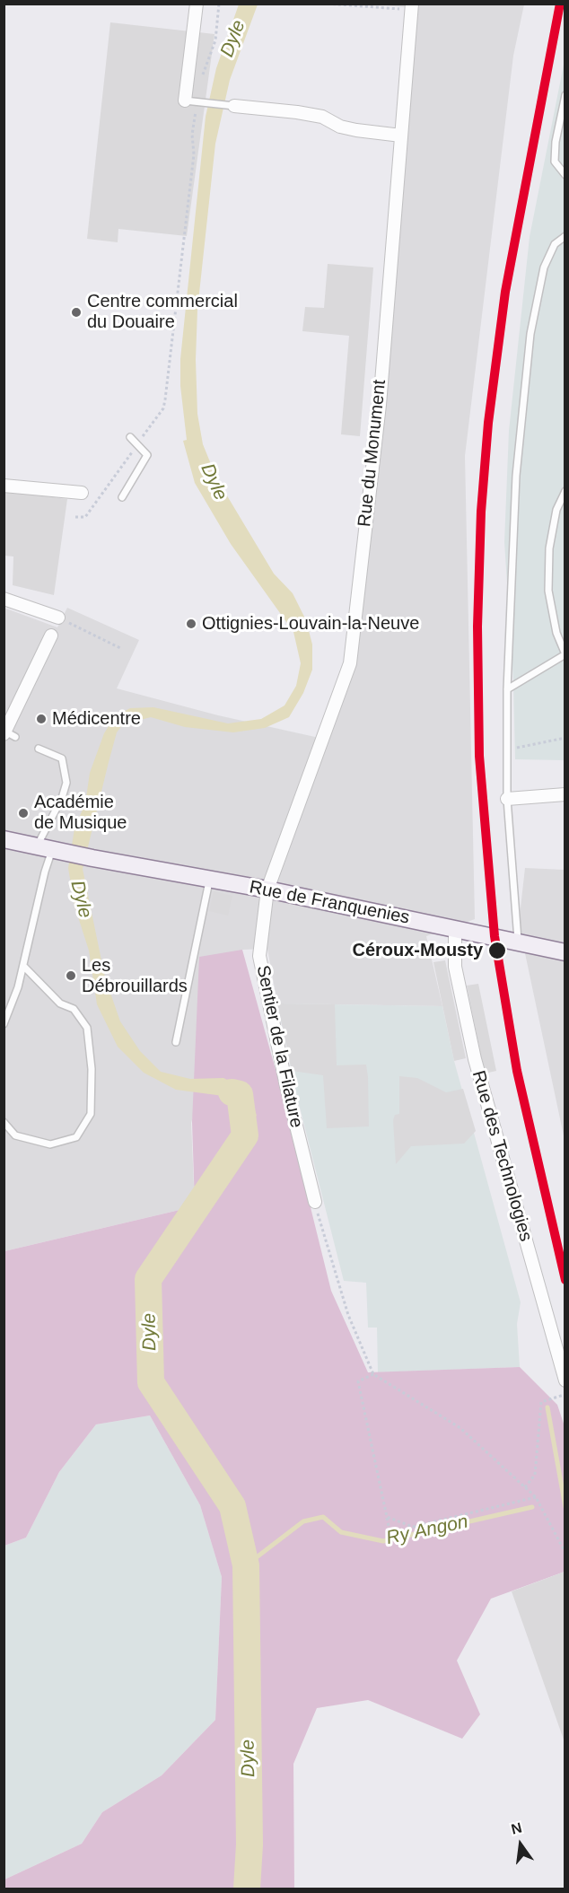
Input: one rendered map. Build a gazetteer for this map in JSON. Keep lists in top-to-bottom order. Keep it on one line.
{"streets":{"street":["Rue du Monument","Rue de Franquenies","Sentier de la Filature","Rue des Technologies"]},"crossings":[["Rue du Monument","Rue de Franquenies"],["Rue du Monument","Sentier de la Filature"],["Rue de Franquenies","Sentier de la Filature"],["Rue de Franquenies","Rue des Technologies"]],"water":["Dyle","Ry Angon"],"places":["Centre commercial du Douaire","Ottignies-Louvain-la-Neuve","Médicentre","Académie de Musique","Céroux-Mousty","Les Débrouillards"],"north":"top"}
